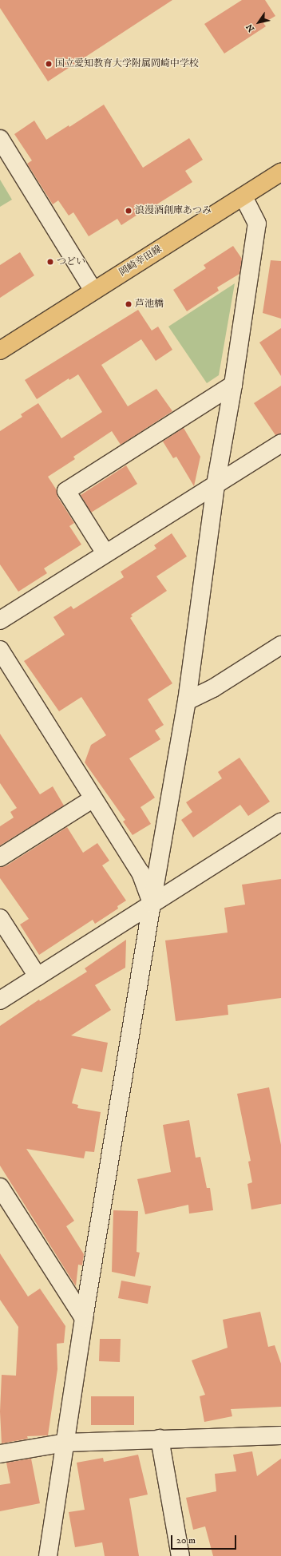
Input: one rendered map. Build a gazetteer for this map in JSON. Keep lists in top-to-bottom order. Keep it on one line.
{"streets":{"main road":["岡崎幸田線"]},"places":["国立愛知教育大学附属岡崎中学校","浪漫酒創庫あつみ","つどい","芦池橋"],"scale_bar":"20 m","north":"bottom left"}
